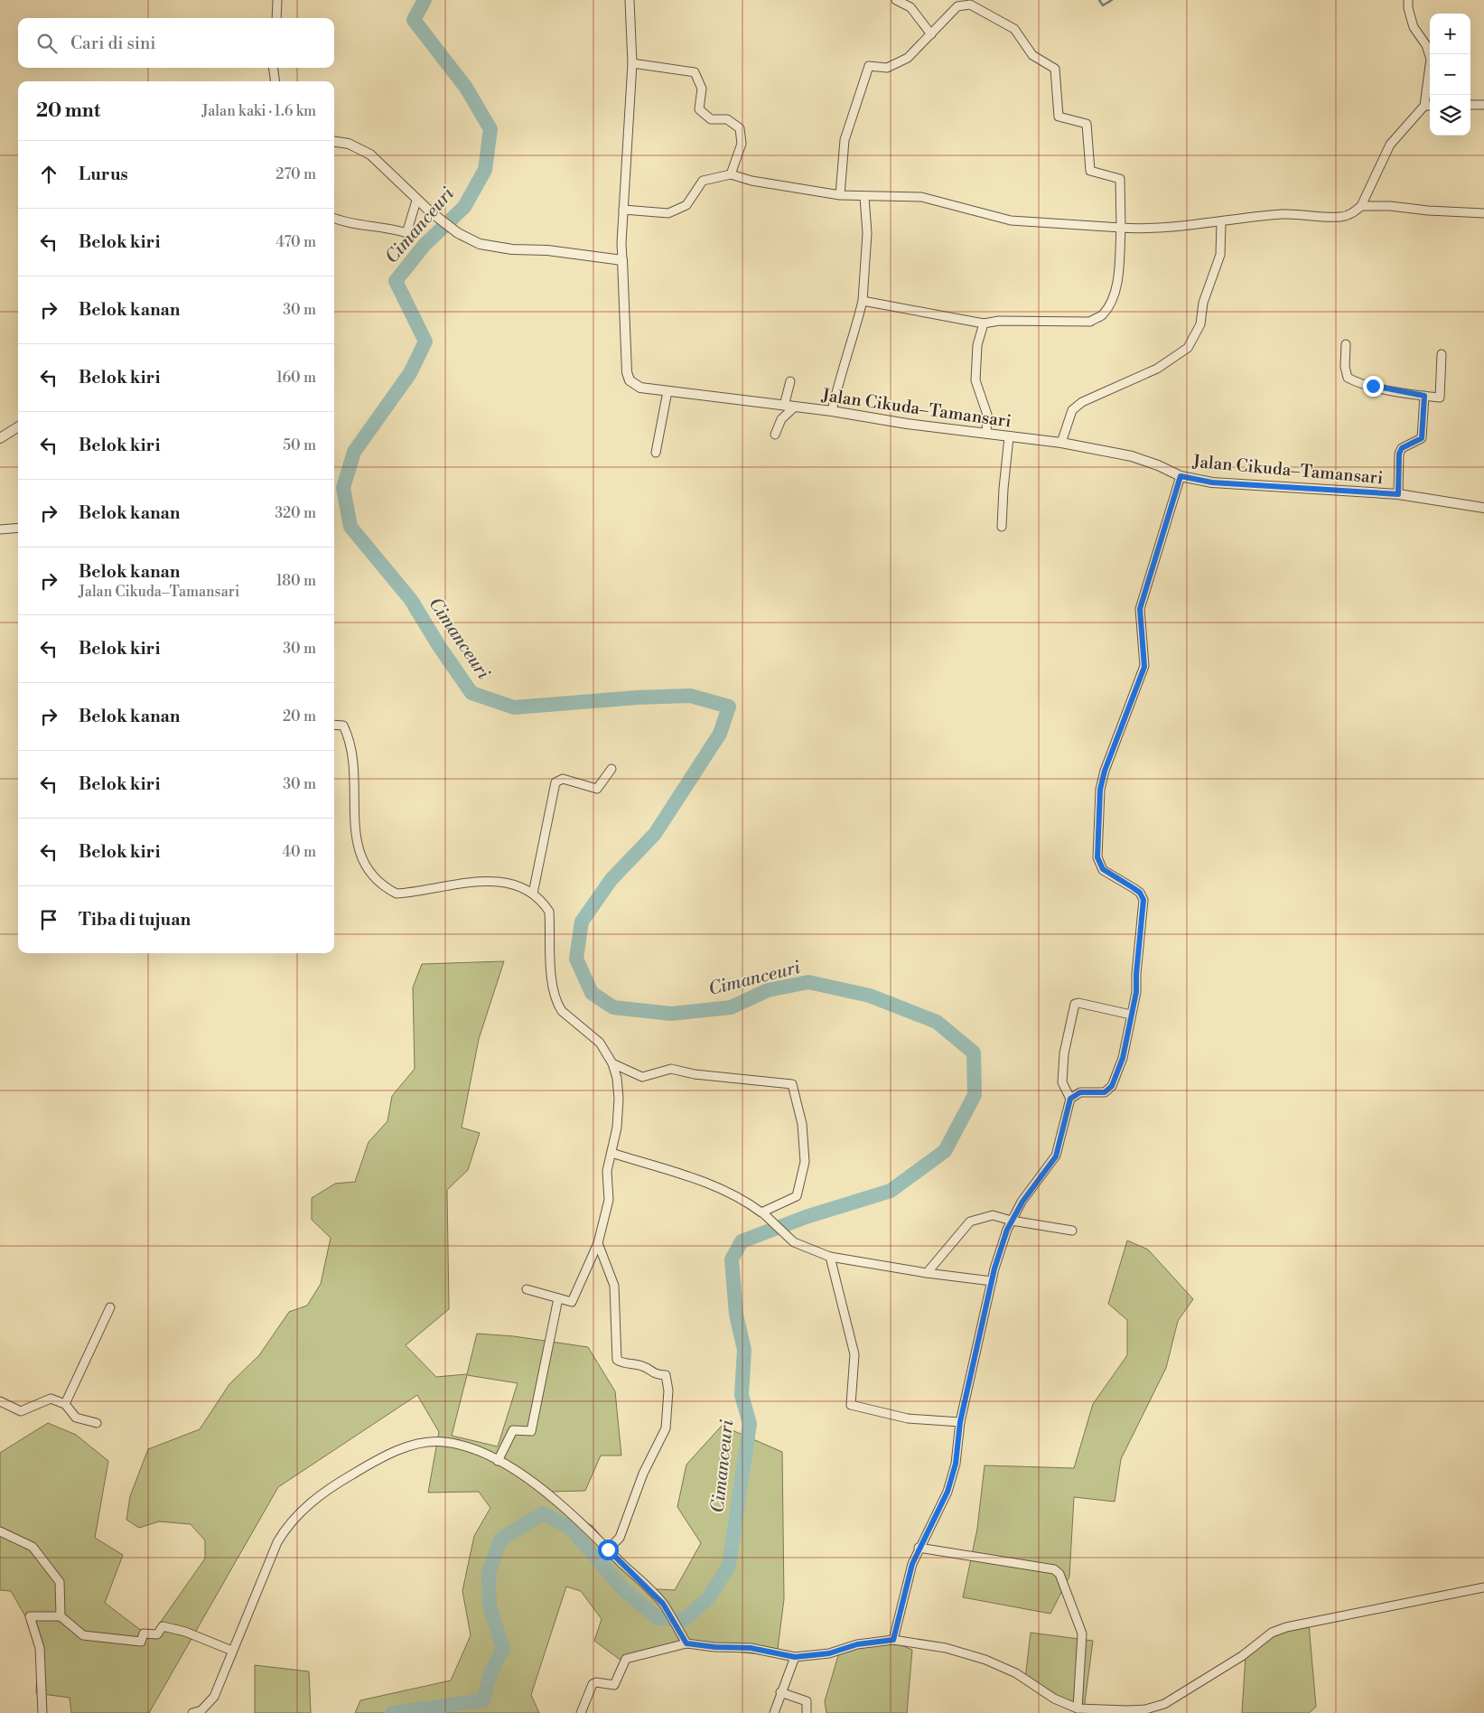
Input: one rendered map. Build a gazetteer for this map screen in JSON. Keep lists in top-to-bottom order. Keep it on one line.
{"streets":{"street":["Jalan Cikuda–Tamansari"]},"water":["Cimanceuri"],"page":{"map_buttons":["+","−"],"search":"Cari di sini","heading":["20 mnt","Jalan kaki · 1.6 km"],"list":[["Lurus","270 m"],["Belok kiri","470 m"],["Belok kanan","30 m"],["Belok kiri","160 m"],["Belok kiri","50 m"],["Belok kanan","320 m"],["Belok kanan","Jalan Cikuda–Tamansari","180 m"],["Belok kiri","30 m"],["Belok kanan","20 m"],["Belok kiri","30 m"],["Belok kiri","40 m"],"Tiba di tujuan"]}}
